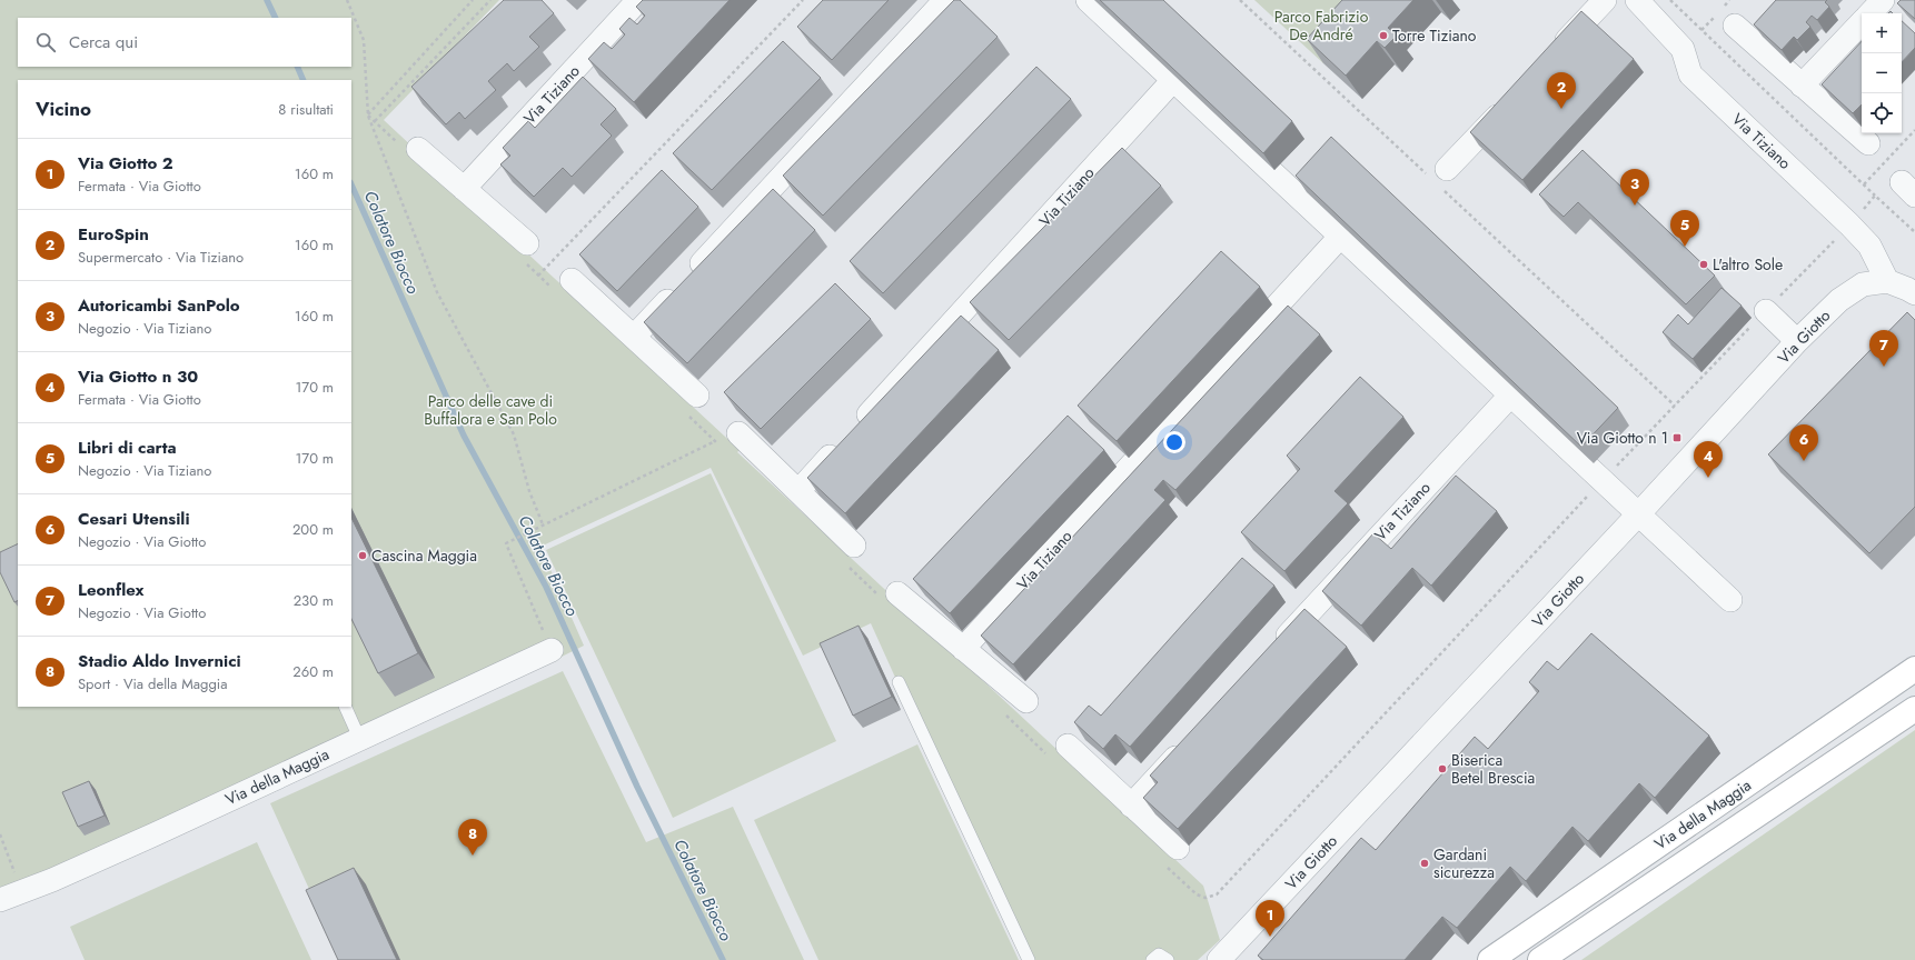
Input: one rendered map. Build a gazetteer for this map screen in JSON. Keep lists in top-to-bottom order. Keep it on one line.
{"streets":{"street":["Via Tiziano","Via Giotto","Via della Maggia"]},"crossings":[["Via Tiziano","Via Giotto"]],"water":["Colatore Biocco"],"parks":["Parco Fabrizio De André","Parco delle cave di Buffalora e San Polo"],"places":{"other":["Torre Tiziano","L'altro Sole","Cascina Maggia","Biserica Betel Brescia","Gardani sicurezza"],"transit":["Via Giotto n 1"]},"page":{"map_buttons":["+","−"],"search":"Cerca qui","pins":["2","3","5","7","6","4","8","1"],"heading":["Vicino","8 risultati"],"list":[{"mark":"1","name":"Via Giotto 2","note":"Fermata · Via Giotto","value":"160 m"},{"mark":"2","name":"EuroSpin","note":"Supermercato · Via Tiziano","value":"160 m"},{"mark":"3","name":"Autoricambi SanPolo","note":"Negozio · Via Tiziano","value":"160 m"},{"mark":"4","name":"Via Giotto n 30","note":"Fermata · Via Giotto","value":"170 m"},{"mark":"5","name":"Libri di carta","note":"Negozio · Via Tiziano","value":"170 m"},{"mark":"6","name":"Cesari Utensili","note":"Negozio · Via Giotto","value":"200 m"},{"mark":"7","name":"Leonflex","note":"Negozio · Via Giotto","value":"230 m"},{"mark":"8","name":"Stadio Aldo Invernici","note":"Sport · Via della Maggia","value":"260 m"}]}}
